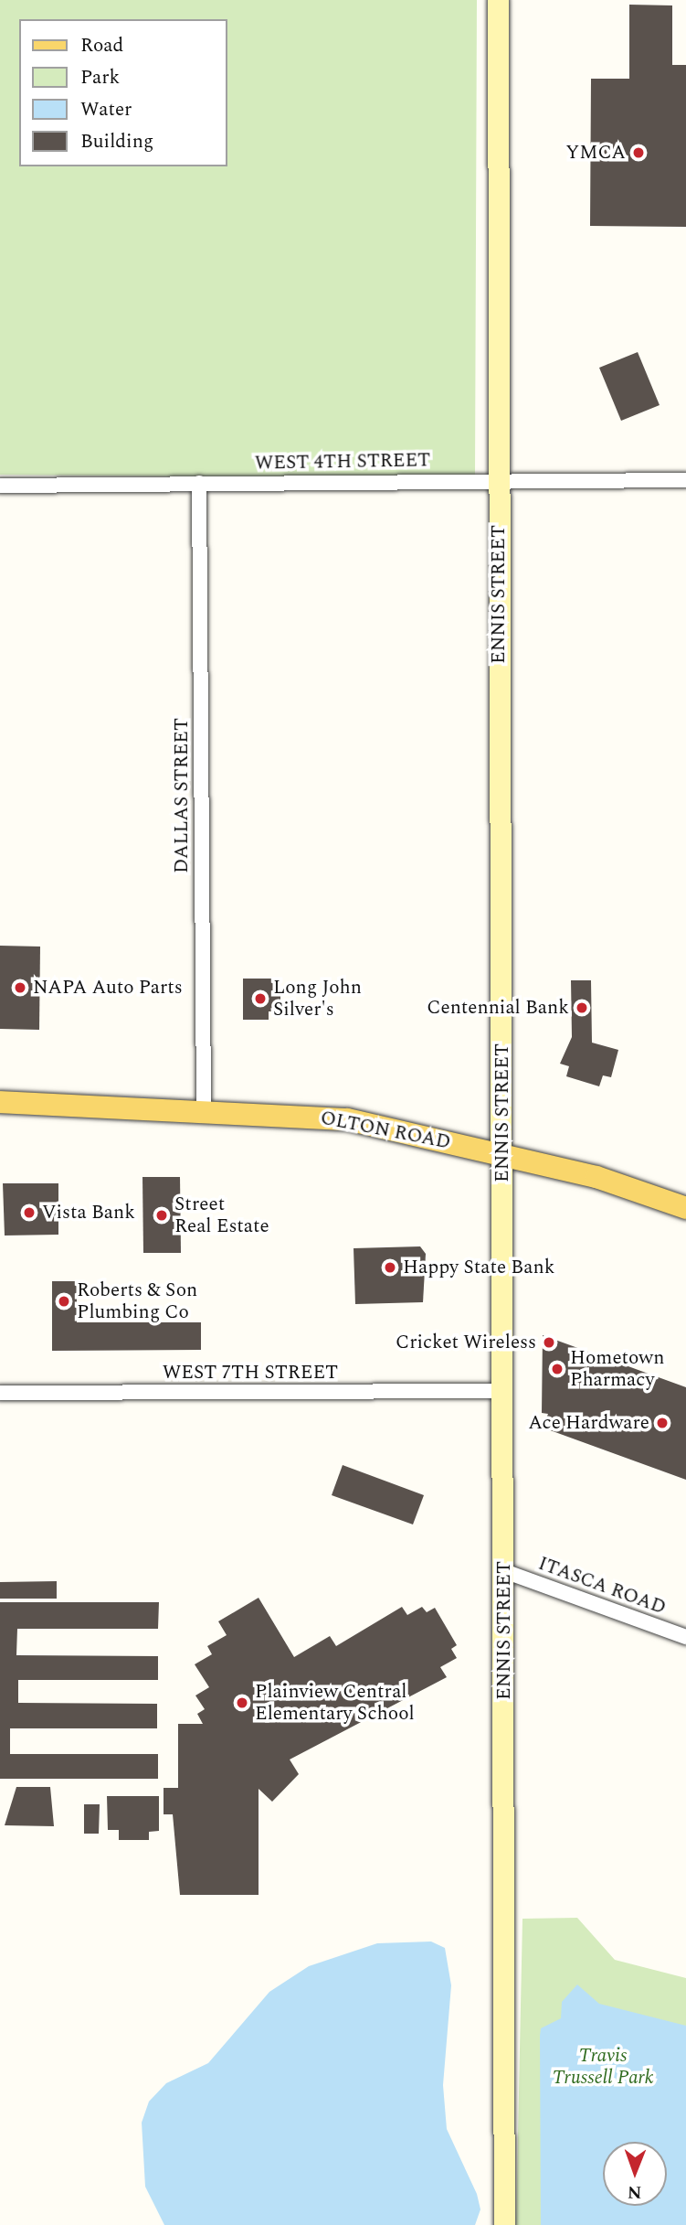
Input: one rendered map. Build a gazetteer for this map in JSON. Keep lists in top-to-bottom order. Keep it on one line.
{"streets":{"main road":["ENNIS STREET","OLTON ROAD"],"street":["WEST 4TH STREET","DALLAS STREET","WEST 7TH STREET","ITASCA ROAD"]},"crossings":[["WEST 4TH STREET","ENNIS STREET"],["WEST 4TH STREET","DALLAS STREET"],["ENNIS STREET","OLTON ROAD"],["ENNIS STREET","WEST 7TH STREET"],["ENNIS STREET","ITASCA ROAD"],["DALLAS STREET","OLTON ROAD"]],"parks":["Travis Trussell Park"],"places":["YMCA","NAPA Auto Parts","Long John Silver's","Centennial Bank","Vista Bank","Street Real Estate","Happy State Bank","Roberts & Son Plumbing Co","Cricket Wireless","Hometown Pharmacy","Ace Hardware","Plainview Central Elementary School"],"legend":["Road","Park","Water","Building"],"north":"bottom"}
